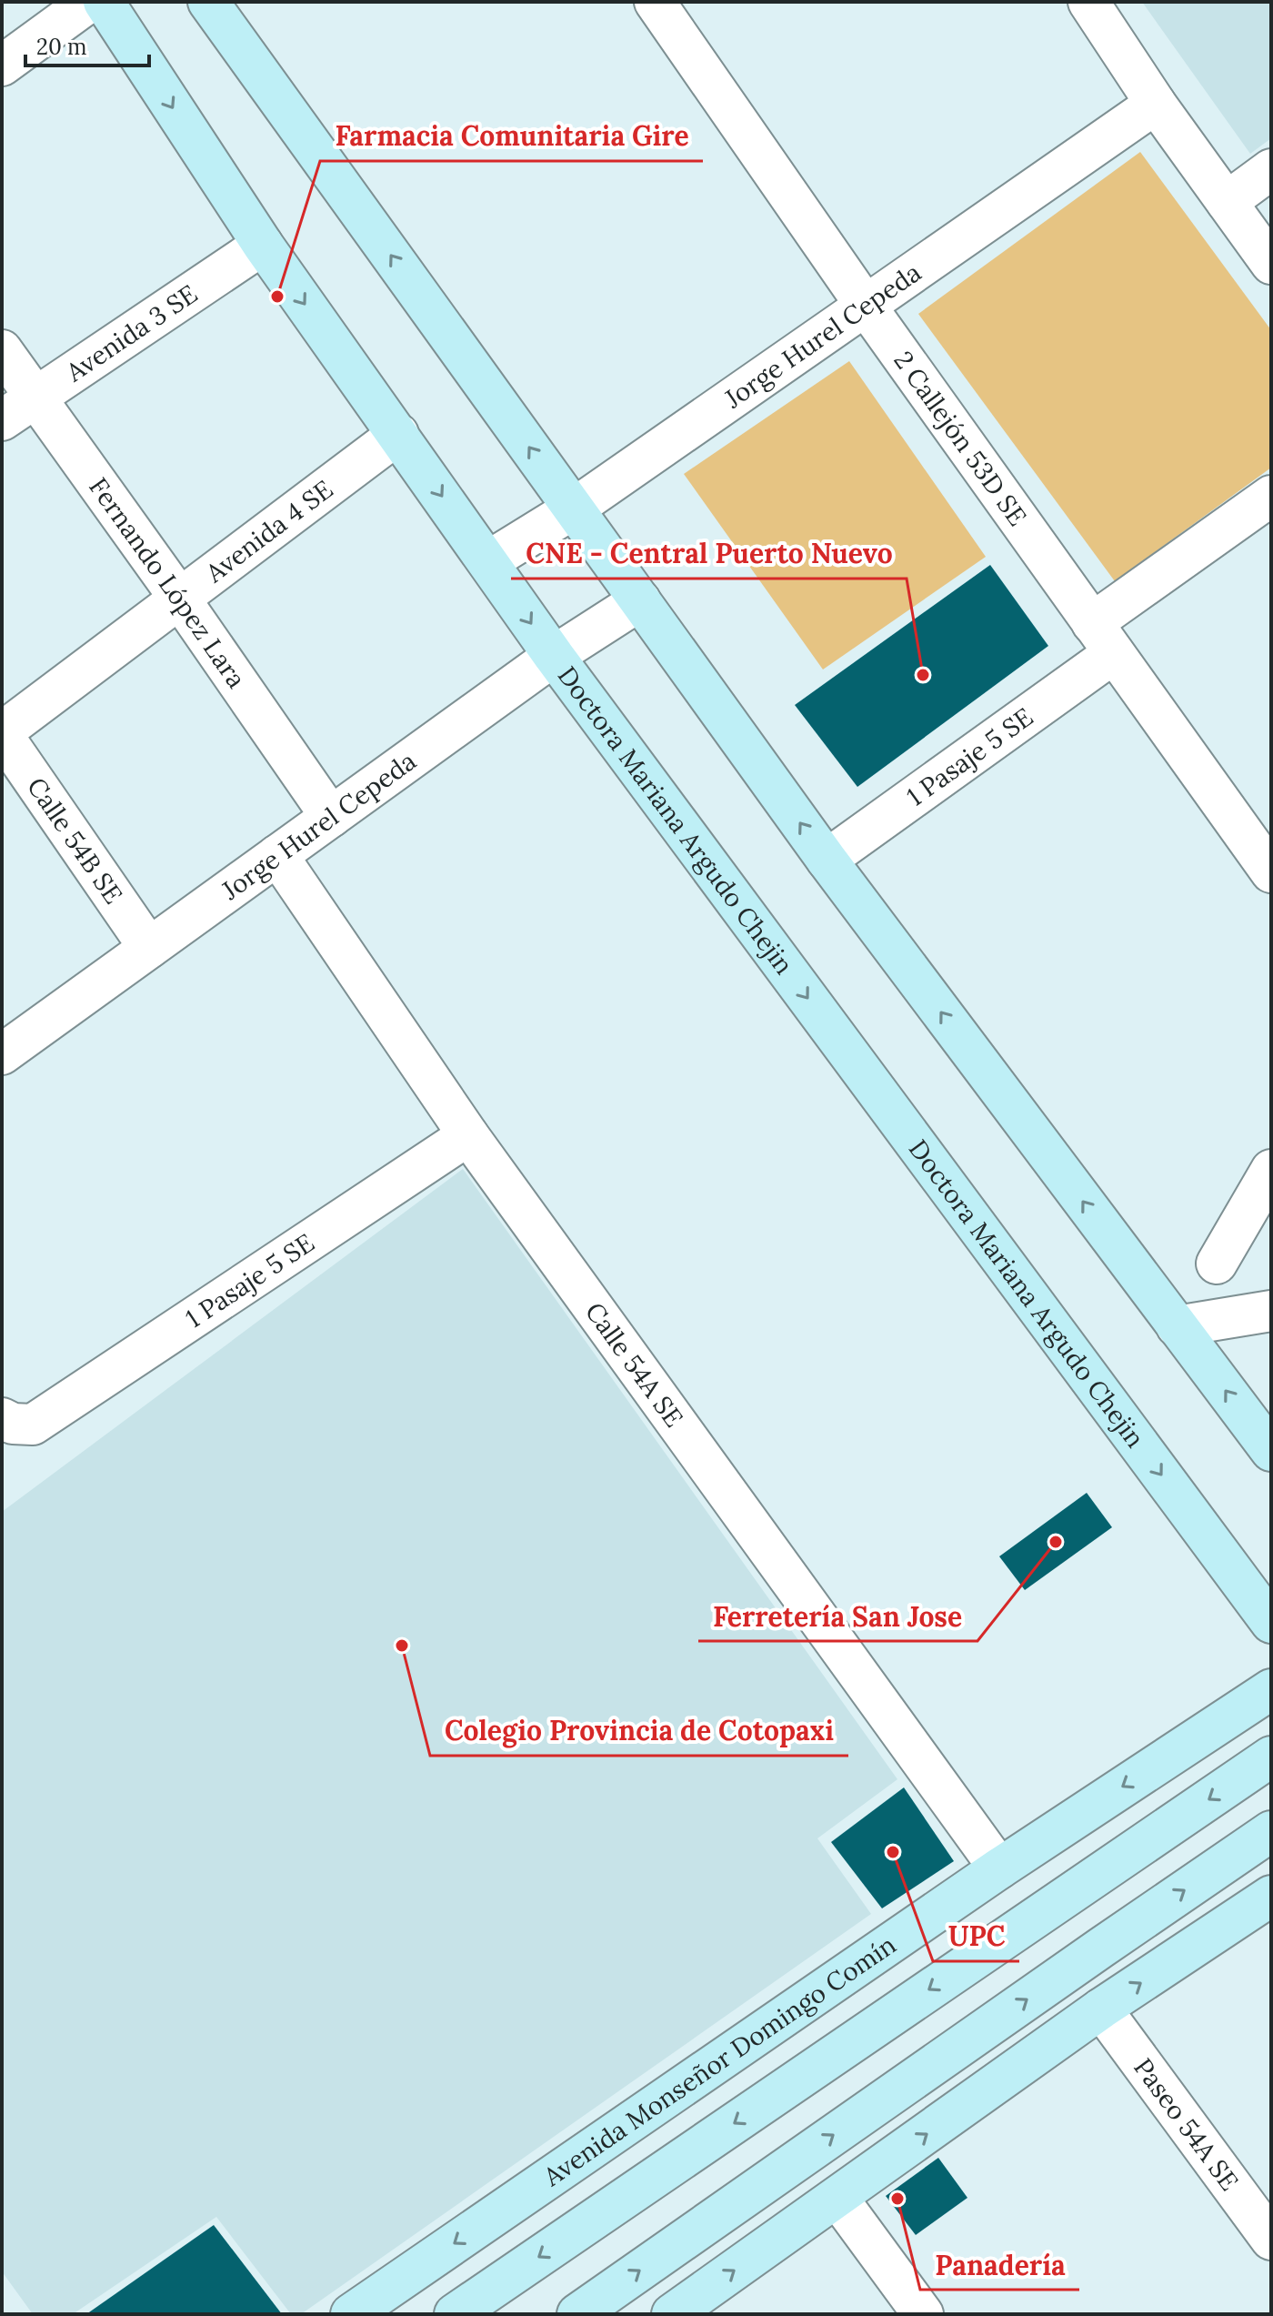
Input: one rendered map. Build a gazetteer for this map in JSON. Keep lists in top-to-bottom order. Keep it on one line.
{"streets":{"main road":["Doctora Mariana Argudo Chejin","Avenida Monseñor Domingo Comín"],"street":["Avenida 3 SE","Jorge Hurel Cepeda","2 Callejón 53D SE","Avenida 4 SE","Fernando López Lara","1 Pasaje 5 SE","Calle 54B SE","Calle 54A SE","Paseo 54A SE"]},"crossings":[["Avenida 3 SE","Fernando López Lara"],["Avenida 3 SE","Doctora Mariana Argudo Chejin"],["Jorge Hurel Cepeda","2 Callejón 53D SE"],["Jorge Hurel Cepeda","Fernando López Lara"],["Jorge Hurel Cepeda","Doctora Mariana Argudo Chejin"],["Jorge Hurel Cepeda","Calle 54B SE"],["Jorge Hurel Cepeda","Calle 54A SE"],["2 Callejón 53D SE","1 Pasaje 5 SE"],["Avenida 4 SE","Fernando López Lara"],["Avenida 4 SE","Doctora Mariana Argudo Chejin"],["Avenida 4 SE","Calle 54B SE"],["1 Pasaje 5 SE","Calle 54A SE"],["Calle 54A SE","Avenida Monseñor Domingo Comín"]],"places":["Farmacia Comunitaria Gire","CNE - Central Puerto Nuevo","Ferretería San Jose","Colegio Provincia de Cotopaxi","UPC","Panadería"],"scale_bar":"20 m"}
